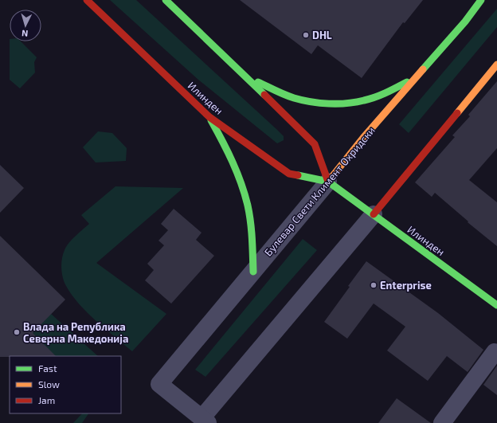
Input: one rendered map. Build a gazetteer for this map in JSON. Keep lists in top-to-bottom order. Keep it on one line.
{"streets":{"street":["Илинден","Булевар Свети Климент Охридски"]},"crossings":[["Илинден","Булевар Свети Климент Охридски"]],"places":["DHL","Enterprise","Влада на Република Северна Македонија"],"legend":["Fast","Slow","Jam"],"north":"bottom"}
